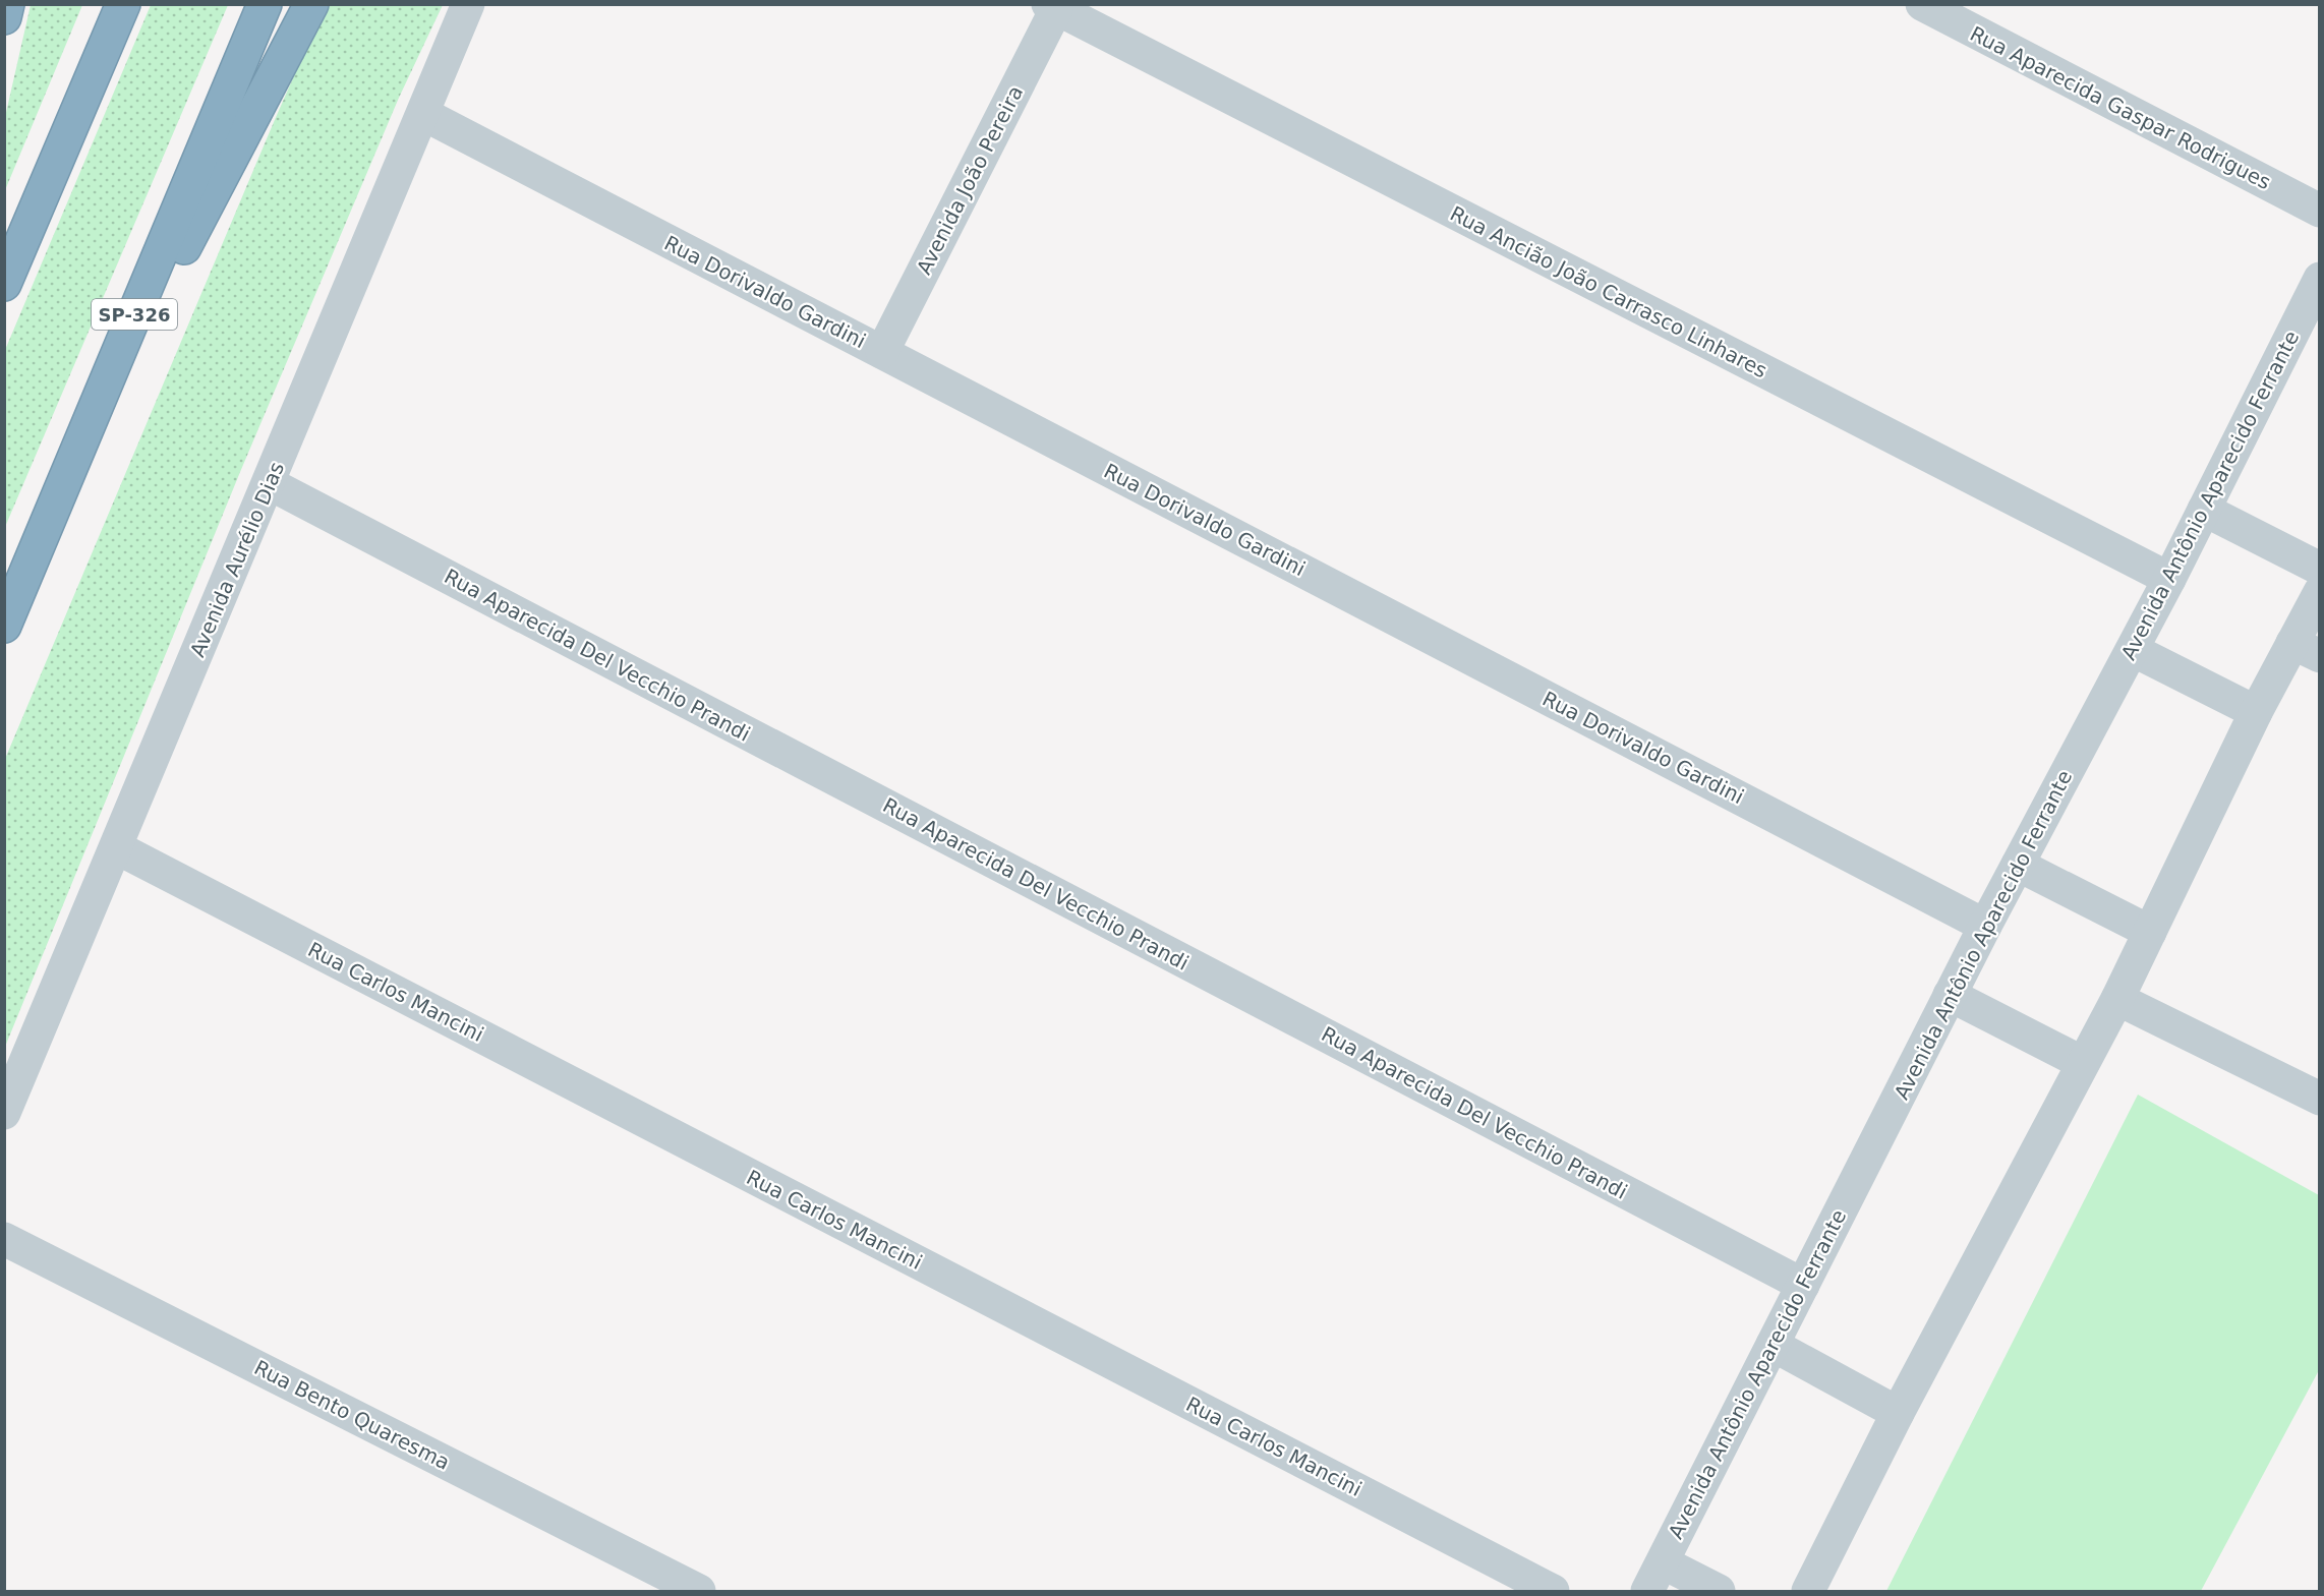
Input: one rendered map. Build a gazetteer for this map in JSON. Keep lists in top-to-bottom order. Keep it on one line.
{"streets":{"highway":["SP-326"],"street":["Rua Aparecida Gaspar Rodrigues","Avenida João Pereira","Rua Dorivaldo Gardini","Rua Ancião João Carrasco Linhares","Avenida Antônio Aparecido Ferrante","Avenida Aurélio Dias","Rua Aparecida Del Vecchio Prandi","Rua Carlos Mancini","Rua Bento Quaresma"]},"crossings":[["Avenida João Pereira","Rua Dorivaldo Gardini"],["Avenida João Pereira","Rua Ancião João Carrasco Linhares"],["Rua Dorivaldo Gardini","Avenida Antônio Aparecido Ferrante"],["Rua Dorivaldo Gardini","Avenida Aurélio Dias"],["Rua Ancião João Carrasco Linhares","Avenida Antônio Aparecido Ferrante"],["Avenida Antônio Aparecido Ferrante","Rua Aparecida Del Vecchio Prandi"],["Avenida Aurélio Dias","Rua Aparecida Del Vecchio Prandi"],["Avenida Aurélio Dias","Rua Carlos Mancini"]]}
